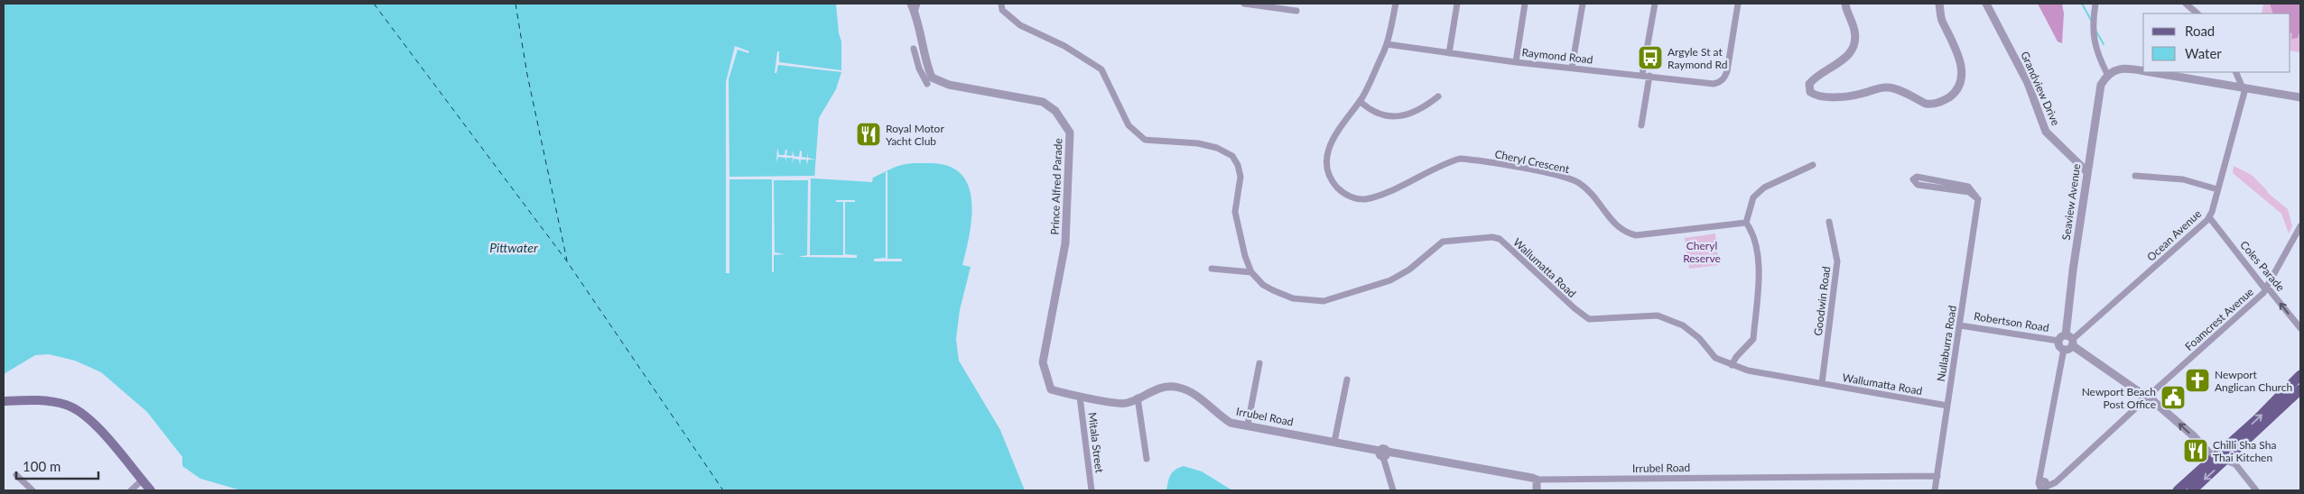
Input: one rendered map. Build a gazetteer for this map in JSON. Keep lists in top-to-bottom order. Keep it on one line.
{"streets":{"street":["Raymond Road","Grandview Drive","Cheryl Crescent","Prince Alfred Parade","Seaview Avenue","Ocean Avenue","Coles Parade","Wallumatta Road","Goodwin Road","Foamcrest Avenue","Robertson Road","Nullaburra Road","Irrubel Road","Mitala Street"]},"crossings":[["Raymond Road","Cheryl Crescent"],["Grandview Drive","Seaview Avenue"],["Prince Alfred Parade","Irrubel Road"],["Seaview Avenue","Ocean Avenue"],["Seaview Avenue","Robertson Road"],["Ocean Avenue","Coles Parade"],["Ocean Avenue","Robertson Road"],["Coles Parade","Foamcrest Avenue"],["Wallumatta Road","Goodwin Road"],["Wallumatta Road","Nullaburra Road"],["Foamcrest Avenue","Robertson Road"],["Robertson Road","Nullaburra Road"],["Nullaburra Road","Irrubel Road"],["Irrubel Road","Mitala Street"]],"one_way":["Coles Parade"],"water":["Pittwater"],"parks":["Cheryl Reserve"],"places":{"bus stop":["Argyle St at Raymond Rd"],"restaurant":["Royal Motor Yacht Club","Chilli Sha Sha Thai Kitchen"],"church":["Newport Anglican Church"],"public building":["Newport Beach Post Office"]},"legend":["Road","Water"],"scale_bar":"100 m"}
